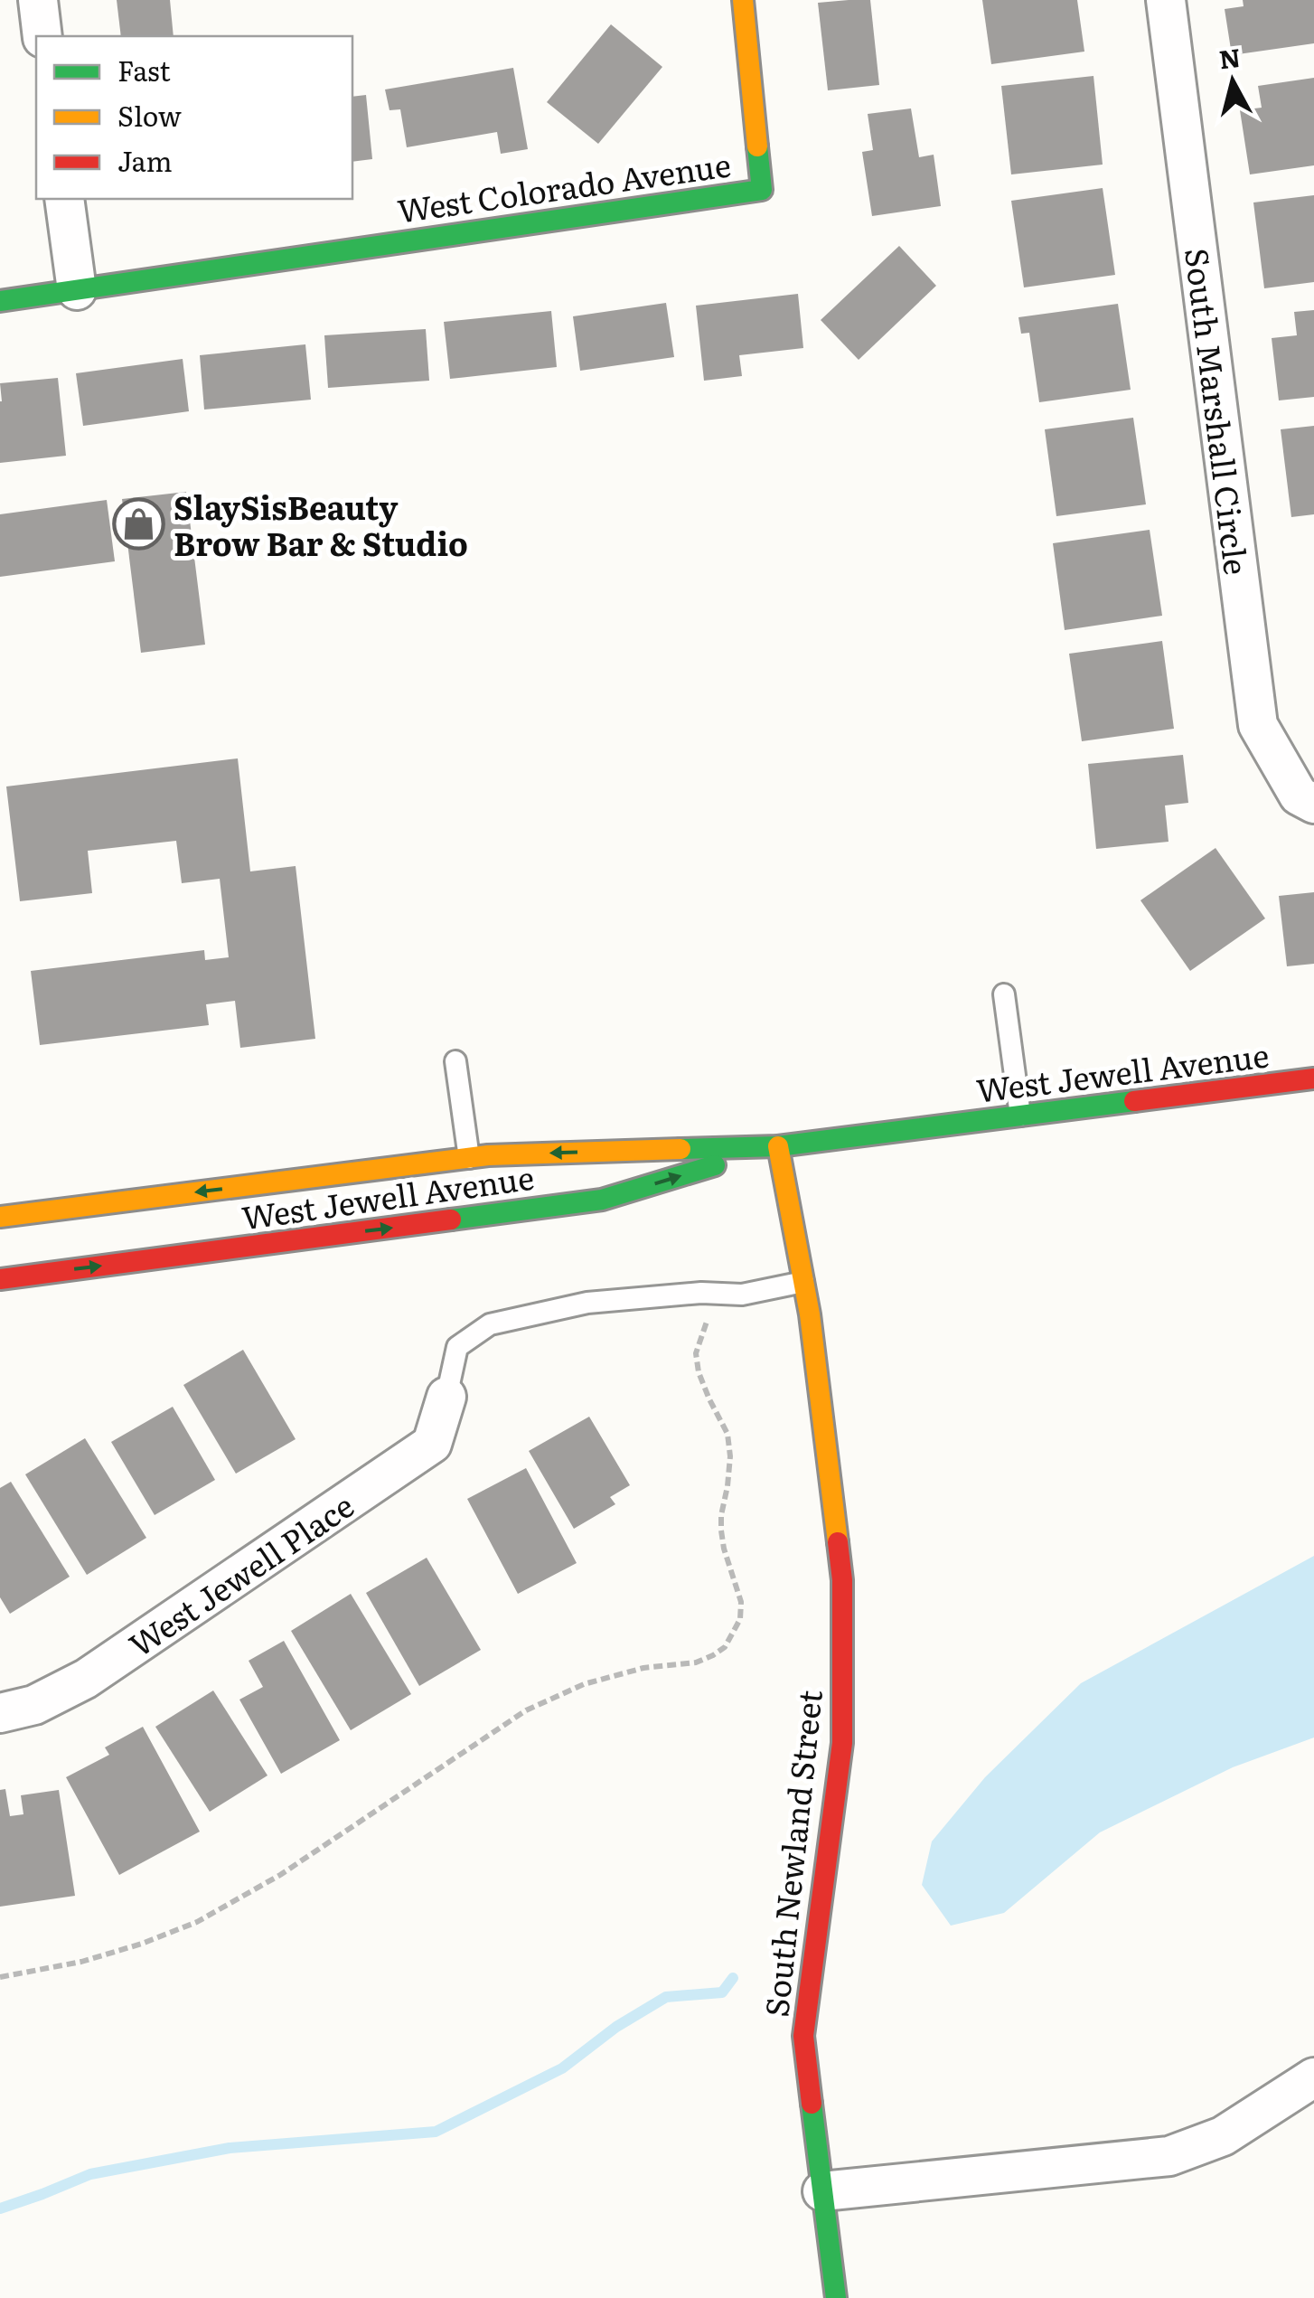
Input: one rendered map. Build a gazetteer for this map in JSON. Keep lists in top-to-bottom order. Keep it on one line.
{"streets":{"street":["West Colorado Avenue","South Marshall Circle","West Jewell Avenue","West Jewell Place","South Newland Street"]},"crossings":[["West Jewell Avenue","South Newland Street"]],"places":{"shop":["SlaySisBeauty Brow Bar & Studio"]},"legend":["Fast","Slow","Jam"],"north":"top"}
